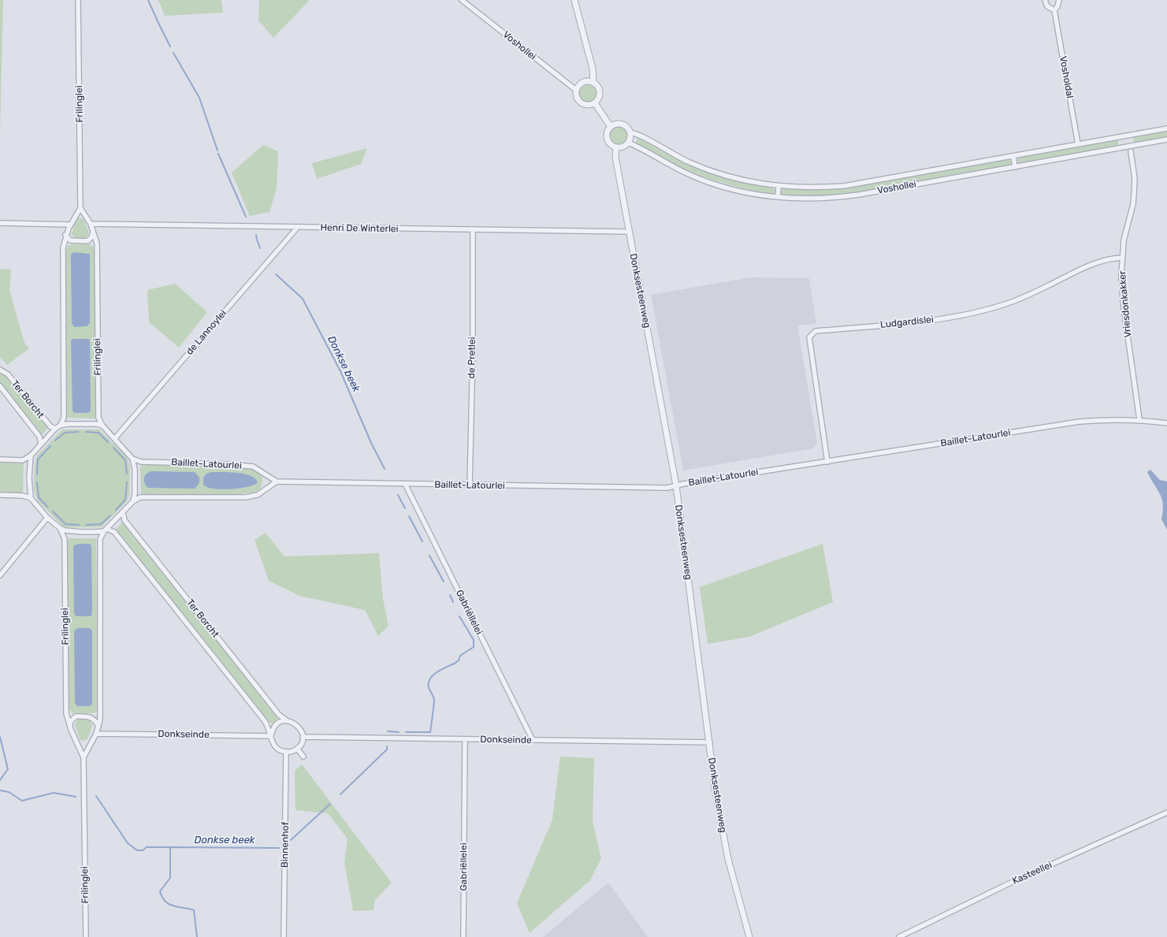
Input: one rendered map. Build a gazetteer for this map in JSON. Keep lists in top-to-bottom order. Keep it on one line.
{"streets":{"street":["Voshollei","Vosholdal","Frilinglei","Henri De Winterlei","Donksesteenweg","Vriesdonkakker","Ludgardislei","de Lannoylei","de Pretlei","Ter Borcht","Baillet-Latourlei","Gabriëllelei","Donkseinde","Binnenhof","Kasteellei"]},"crossings":[["Voshollei","Vosholdal"],["Voshollei","Donksesteenweg"],["Frilinglei","Henri De Winterlei"],["Frilinglei","de Lannoylei"],["Frilinglei","Ter Borcht"],["Frilinglei","Baillet-Latourlei"],["Frilinglei","Donkseinde"],["Henri De Winterlei","Donksesteenweg"],["Henri De Winterlei","de Lannoylei"],["Henri De Winterlei","de Pretlei"],["Donksesteenweg","Baillet-Latourlei"],["Donksesteenweg","Donkseinde"],["Vriesdonkakker","Ludgardislei"],["Vriesdonkakker","Baillet-Latourlei"],["Ludgardislei","Baillet-Latourlei"],["de Lannoylei","Ter Borcht"],["de Lannoylei","Baillet-Latourlei"],["de Pretlei","Baillet-Latourlei"],["Ter Borcht","Baillet-Latourlei"],["Ter Borcht","Donkseinde"],["Ter Borcht","Binnenhof"],["Baillet-Latourlei","Gabriëllelei"],["Gabriëllelei","Donkseinde"],["Donkseinde","Binnenhof"]],"water":["Donkse beek"]}
